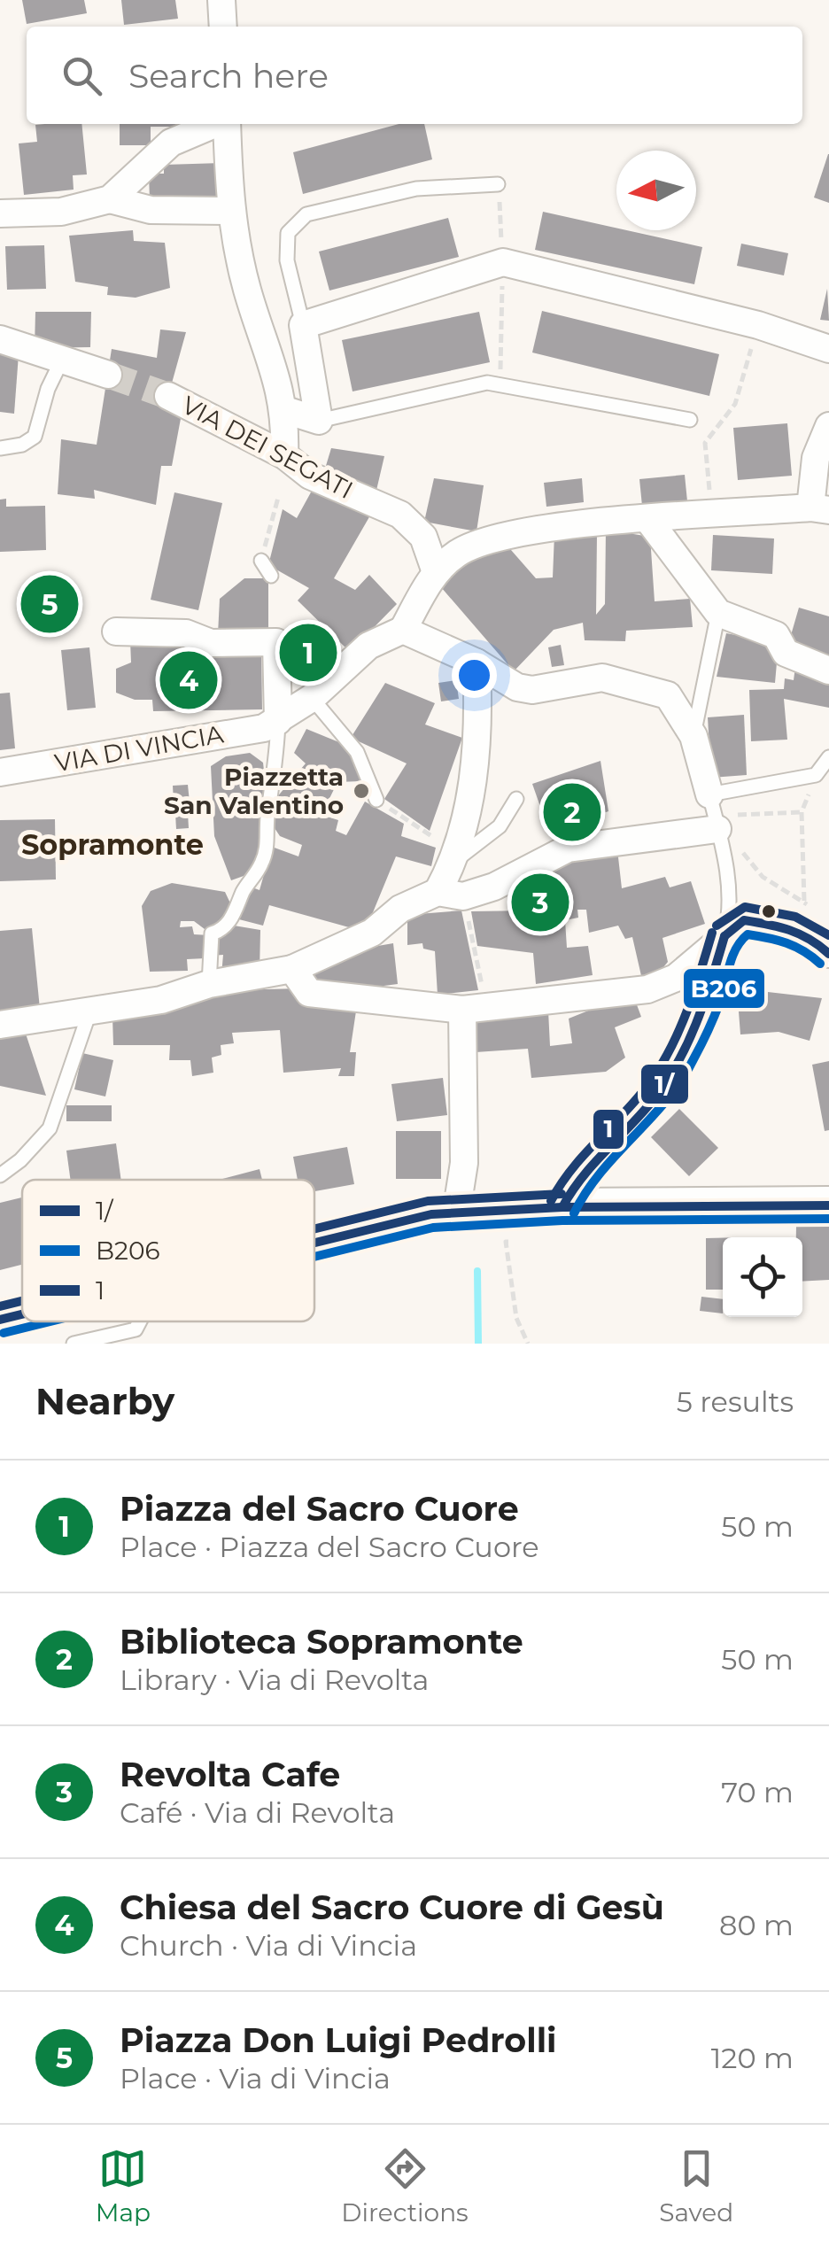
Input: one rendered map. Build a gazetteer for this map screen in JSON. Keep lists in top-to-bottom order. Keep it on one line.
{"streets":{"street":["VIA DEI SEGATI","VIA DI VINCIA"]},"districts":["Sopramonte"],"places":["Piazzetta San Valentino"],"lines":["transit line 1","transit line 1/","transit line B206"],"legend":["1/","B206","1"],"north":"left","page":{"search":"Search here","pins":["5","1","4","2","3"],"heading":["Nearby","5 results"],"list":[{"mark":"1","name":"Piazza del Sacro Cuore","note":"Place · Piazza del Sacro Cuore","value":"50 m"},{"mark":"2","name":"Biblioteca Sopramonte","note":"Library · Via di Revolta","value":"50 m"},{"mark":"3","name":"Revolta Cafe","note":"Café · Via di Revolta","value":"70 m"},{"mark":"4","name":"Chiesa del Sacro Cuore di Gesù","note":"Church · Via di Vincia","value":"80 m"},{"mark":"5","name":"Piazza Don Luigi Pedrolli","note":"Place · Via di Vincia","value":"120 m"}],"nav":["Map","Directions","Saved"]}}
